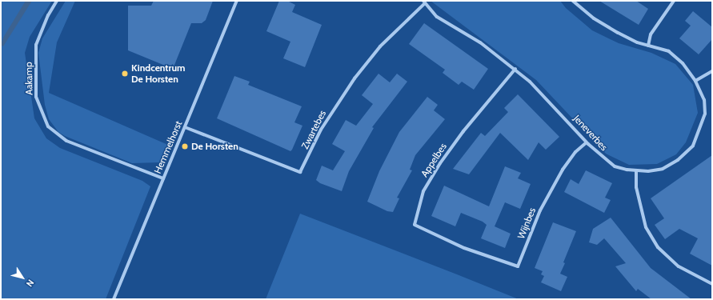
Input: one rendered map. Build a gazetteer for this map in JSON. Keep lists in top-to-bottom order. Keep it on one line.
{"streets":{"street":["Aakamp","Zwartebes","Jeneverbes","Hemmelhorst","Appelbes","Wijnbes"]},"crossings":[["Aakamp","Hemmelhorst"],["Zwartebes","Jeneverbes"],["Zwartebes","Hemmelhorst"],["Jeneverbes","Appelbes"],["Jeneverbes","Wijnbes"],["Appelbes","Wijnbes"]],"places":["Kindcentrum De Horsten","De Horsten"],"north":"bottom right"}
